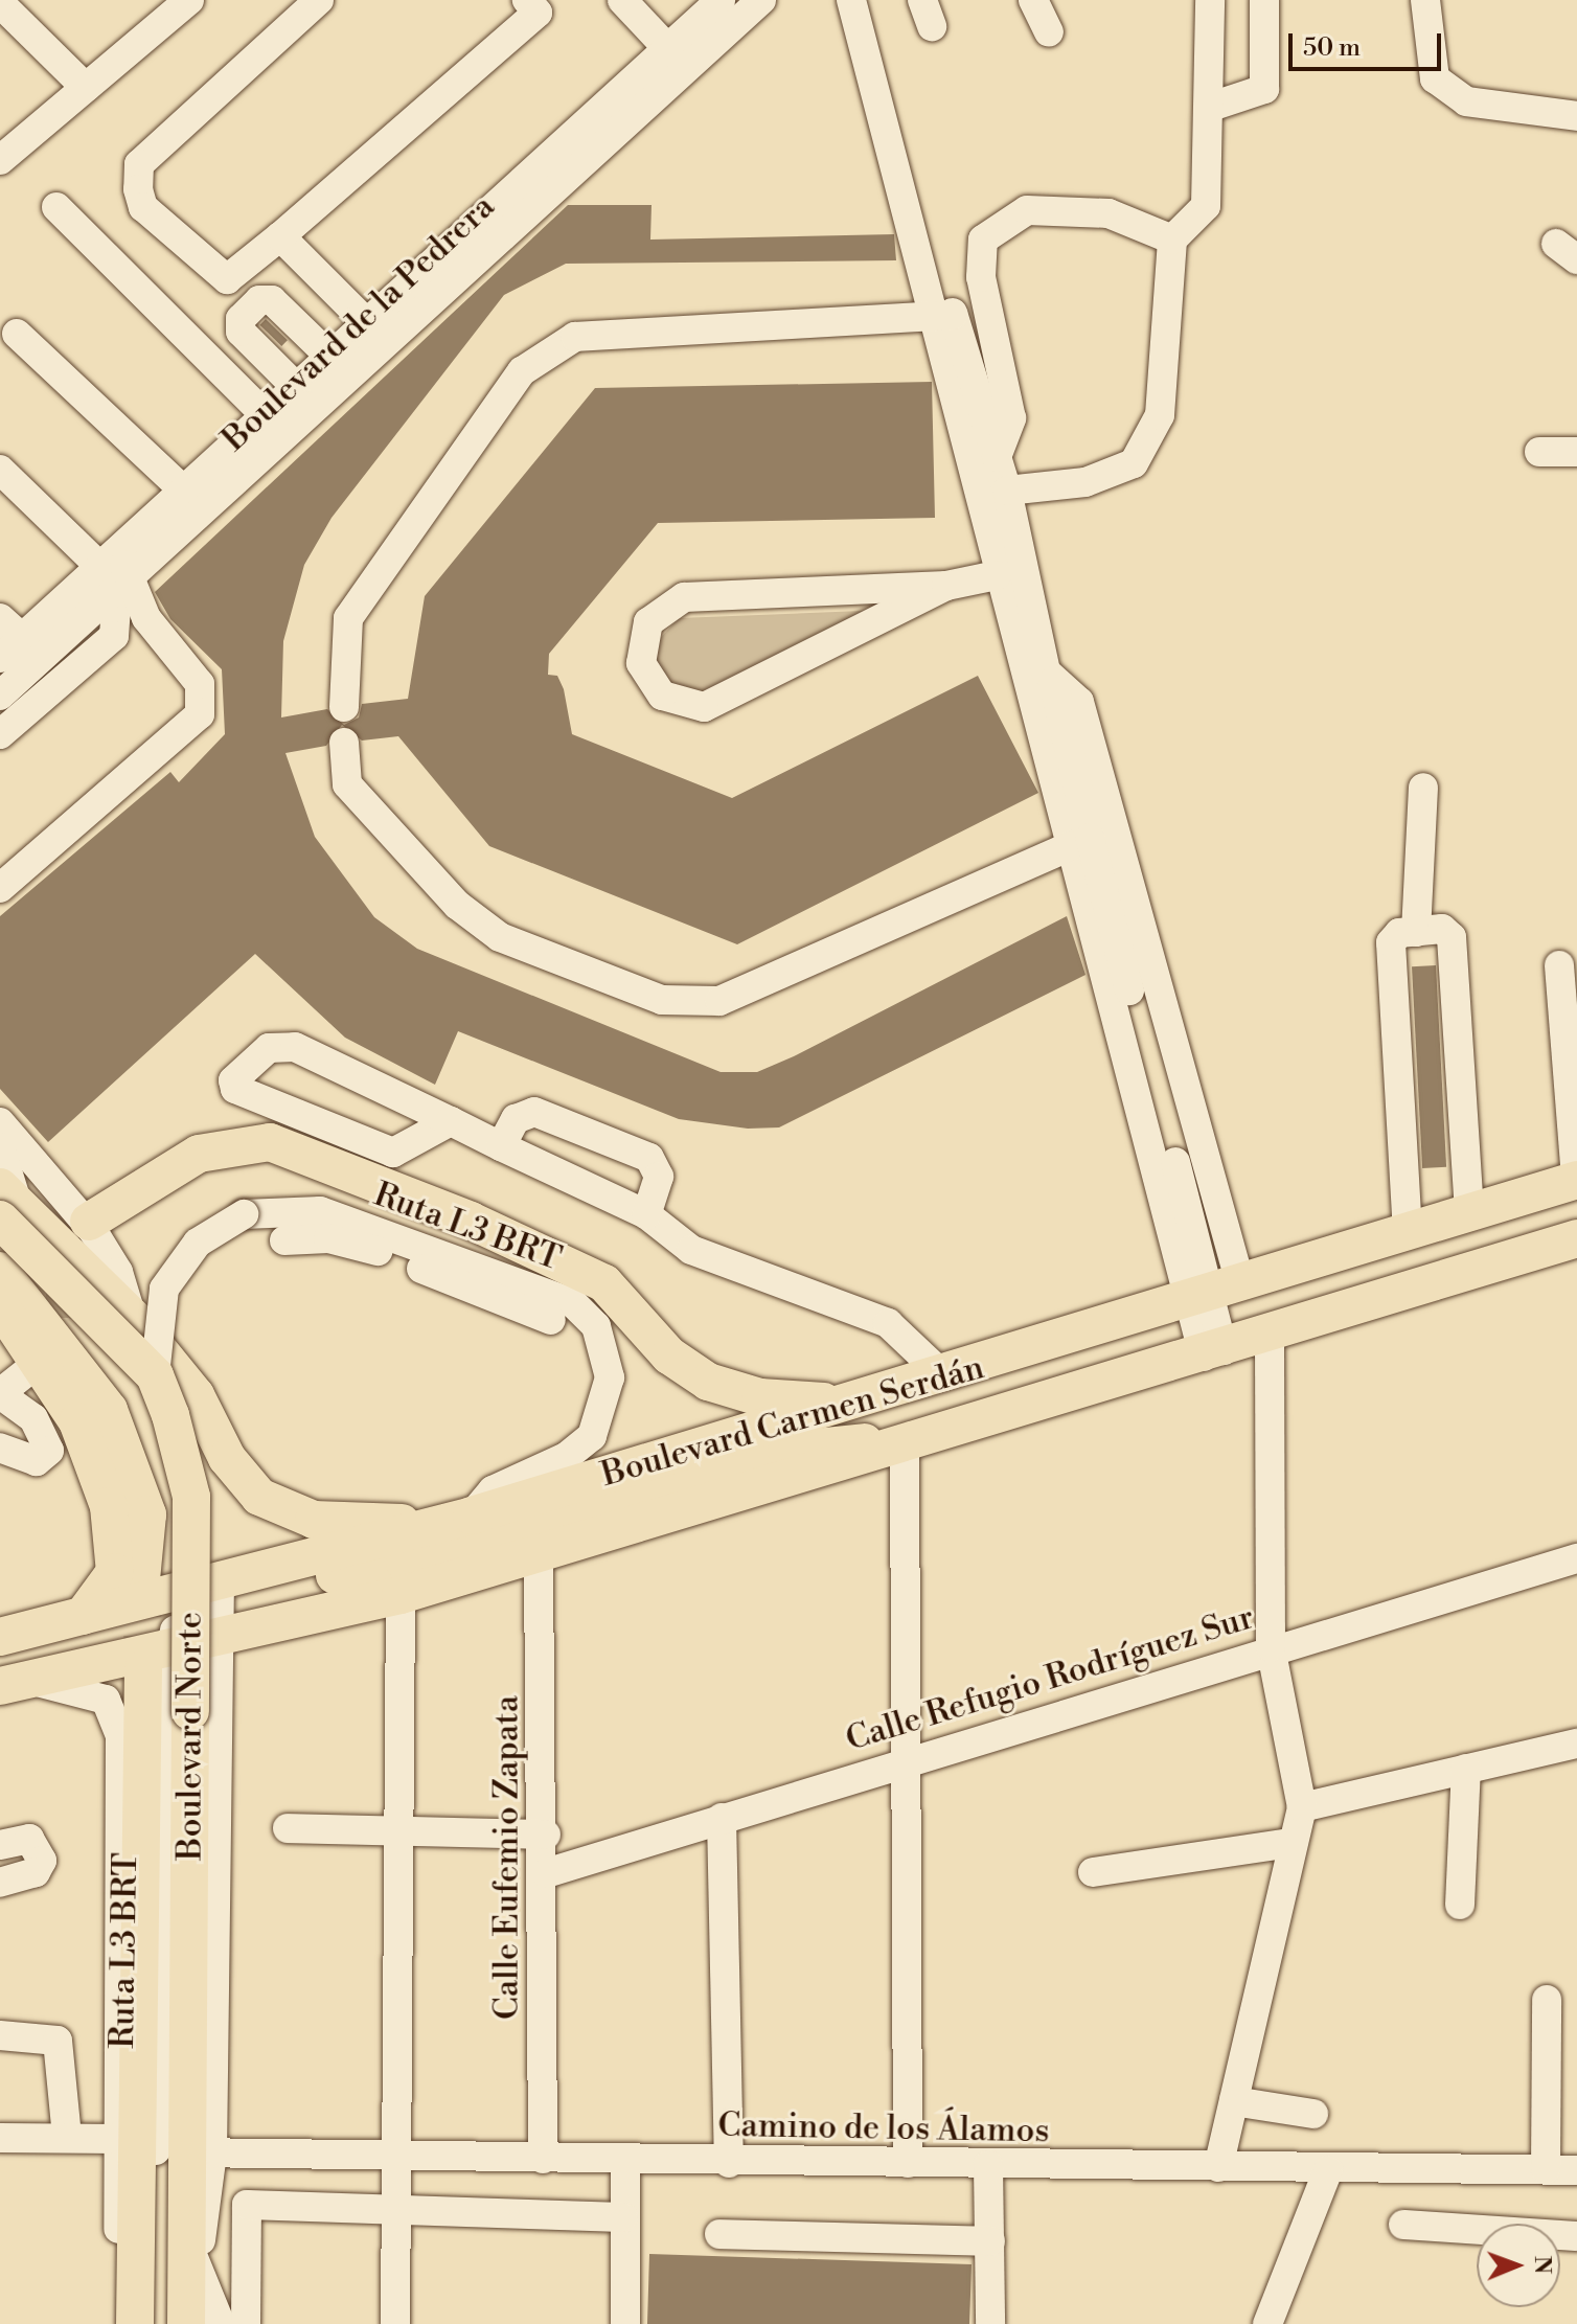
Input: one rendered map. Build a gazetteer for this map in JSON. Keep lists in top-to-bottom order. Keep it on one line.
{"streets":{"main road":["Boulevard Carmen Serdán","Boulevard Norte"],"street":["Boulevard de la Pedrera","Ruta L3 BRT","Calle Refugio Rodríguez Sur","Calle Eufemio Zapata","Camino de los Álamos"]},"crossings":[["Ruta L3 BRT","Boulevard Carmen Serdán"],["Ruta L3 BRT","Boulevard Norte"],["Boulevard Carmen Serdán","Boulevard Norte"],["Boulevard Carmen Serdán","Calle Eufemio Zapata"],["Calle Refugio Rodríguez Sur","Calle Eufemio Zapata"],["Boulevard Norte","Camino de los Álamos"],["Calle Eufemio Zapata","Camino de los Álamos"]],"scale_bar":"50 m","north":"right"}
